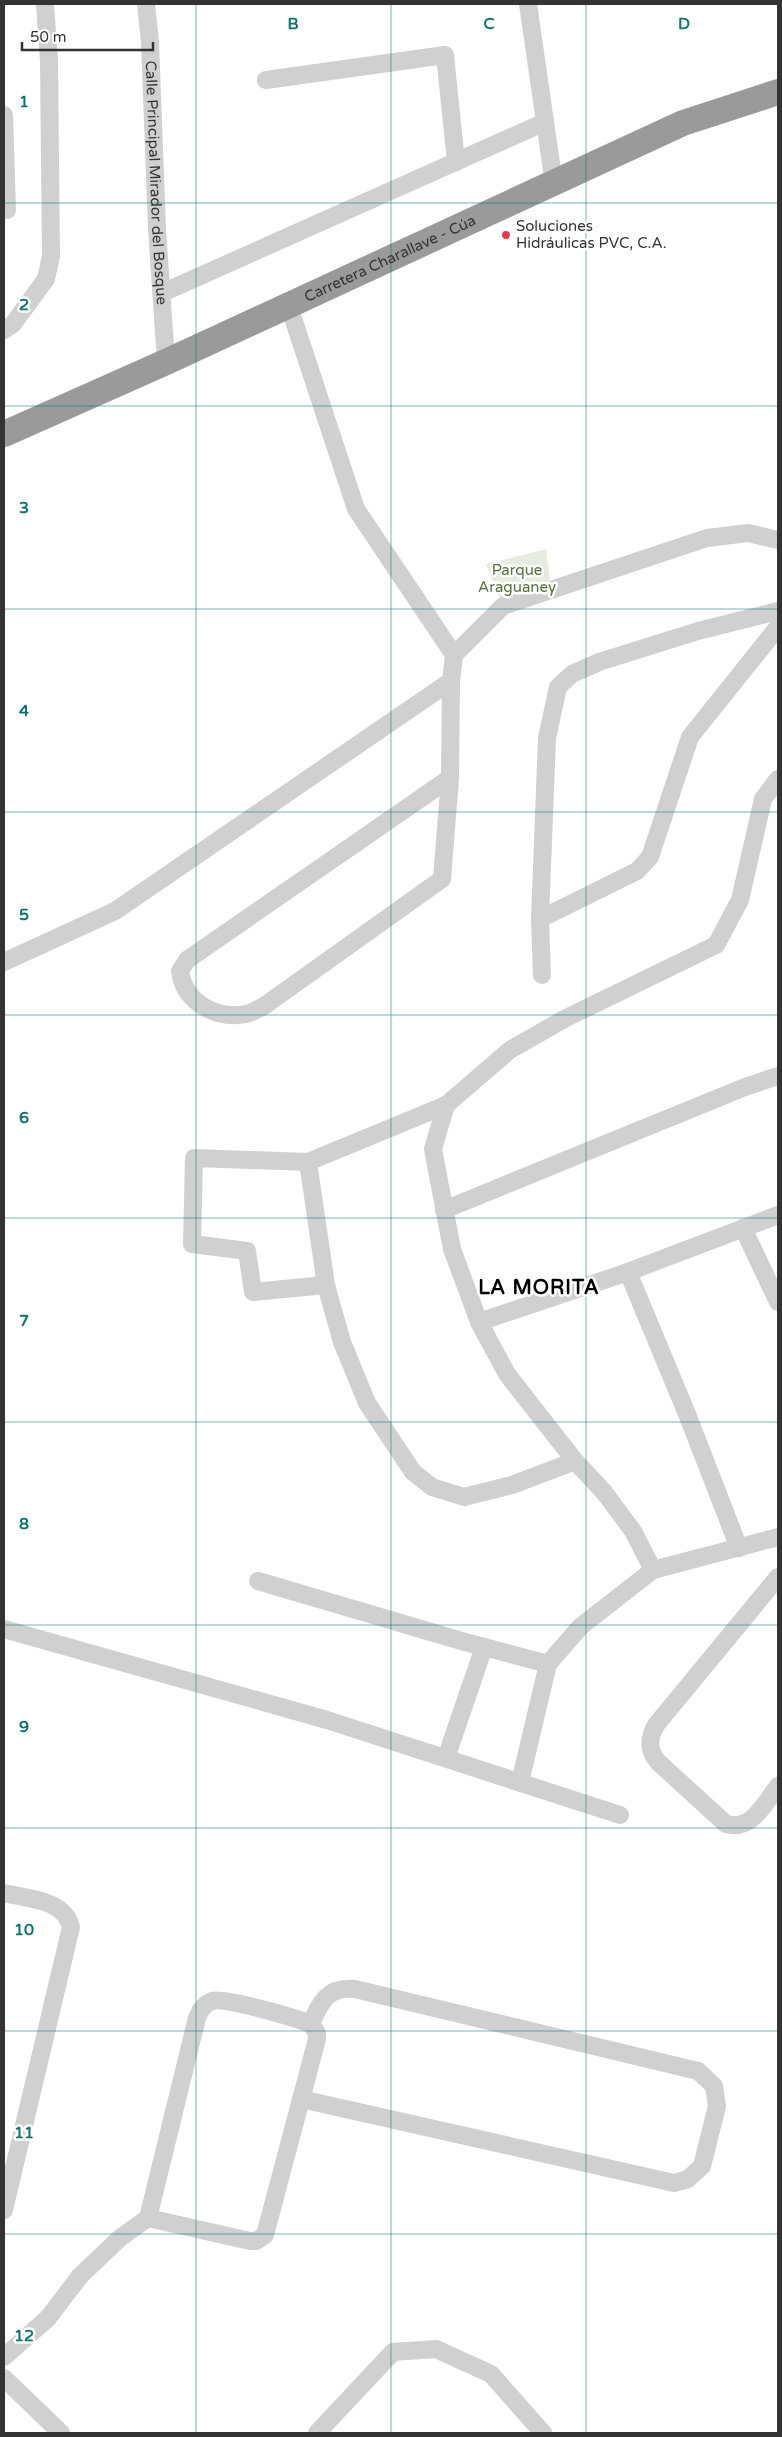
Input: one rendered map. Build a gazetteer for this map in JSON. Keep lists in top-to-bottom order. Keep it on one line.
{"streets":{"highway":["Carretera Charallave - Cúa"],"street":["Calle Principal Mirador del Bosque"]},"crossings":[["Calle Principal Mirador del Bosque","Carretera Charallave - Cúa"]],"districts":["LA MORITA"],"parks":["Parque Araguaney"],"places":["Soluciones Hidráulicas PVC, C.A."],"scale_bar":"50 m","grid":{"columns":["B","C","D"],"rows":["1","2","3","4","5","6","7","8","9","10","11","12"]}}
